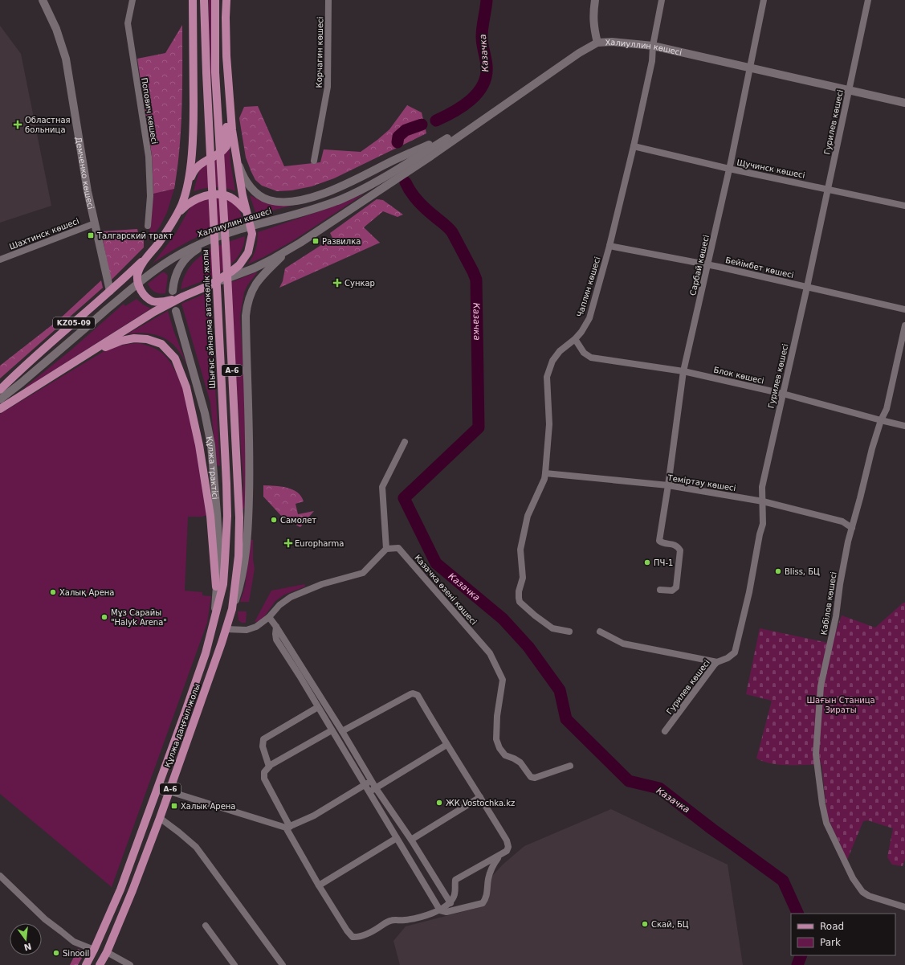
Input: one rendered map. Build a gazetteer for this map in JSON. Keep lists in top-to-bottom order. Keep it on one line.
{"streets":{"main road":["Халиуллин көшесі","Демченко көшесі","Халлиулин көшесі","Шығыс айналма автокөлік жолы","KZ05-09","A-6","Құлжа трактісі","Құлжа даңғыл жолы"],"street":["Корчагин көшесі","Попович көшесі","Гурилев көшесі","Щучинск көшесі","Шахтинск көшесі","Сарбай көшесі","Бейімбет көшесі","Чаплин көшесі","Блок көшесі","Теміртау көшесі","Казачка өзені көшесі","Кабілов көшесі"]},"crossings":[["Халиуллин көшесі","Гурилев көшесі"],["Халиуллин көшесі","Халлиулин көшесі"],["Халиуллин көшесі","Сарбай көшесі"],["Халиуллин көшесі","Чаплин көшесі"],["Гурилев көшесі","Щучинск көшесі"],["Гурилев көшесі","Бейімбет көшесі"],["Гурилев көшесі","Блок көшесі"],["Гурилев көшесі","Теміртау көшесі"],["Щучинск көшесі","Сарбай көшесі"],["Щучинск көшесі","Чаплин көшесі"],["Демченко көшесі","Шахтинск көшесі"],["Демченко көшесі","KZ05-09"],["Сарбай көшесі","Бейімбет көшесі"],["Сарбай көшесі","Блок көшесі"],["Сарбай көшесі","Теміртау көшесі"],["Бейімбет көшесі","Чаплин көшесі"],["Чаплин көшесі","Блок көшесі"],["Чаплин көшесі","Теміртау көшесі"],["Шығыс айналма автокөлік жолы","Құлжа даңғыл жолы"],["Блок көшесі","Кабілов көшесі"],["Құлжа трактісі","Құлжа даңғыл жолы"],["Теміртау көшесі","Кабілов көшесі"]],"water":["Казачка"],"parks":["Шағын Станица Зираты"],"places":{"health":["Областная больница","Сункар","Europharma"],"transit":["Талгарский тракт","Развилка","Халык Арена"],"other":["Самолет","ПЧ-1","Bliss, БЦ","Халық Арена","Мұз Сарайы \"Halyk Arena\"","ЖК Vostochka.kz","Скай, БЦ","Sinooil"]},"legend":["Road","Park"],"north":"bottom"}
